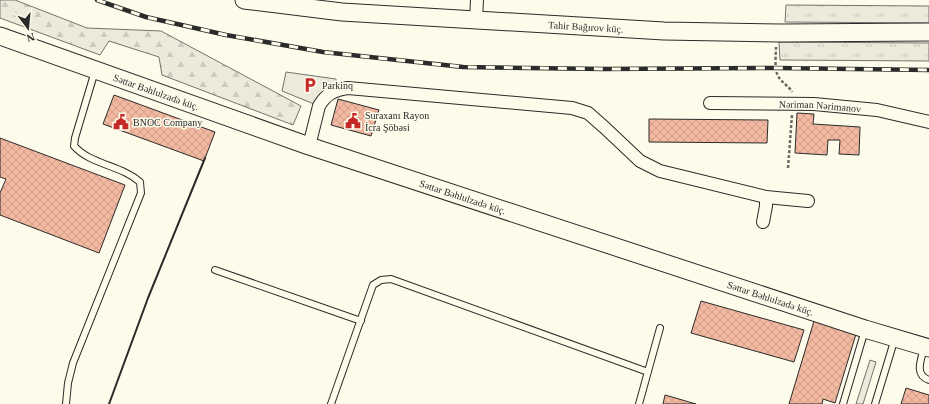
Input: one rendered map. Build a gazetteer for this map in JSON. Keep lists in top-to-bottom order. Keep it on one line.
{"streets":{"main road":["Tahir Bağırov küç.","Səttar Bəhlulzadə küç."],"street":["Nəriman Nərimanov"]},"places":{"parking":["Parkinq"],"public building":["Suraxanı Rayon İcra Şöbəsi","BNOC Company"]},"north":"bottom"}
